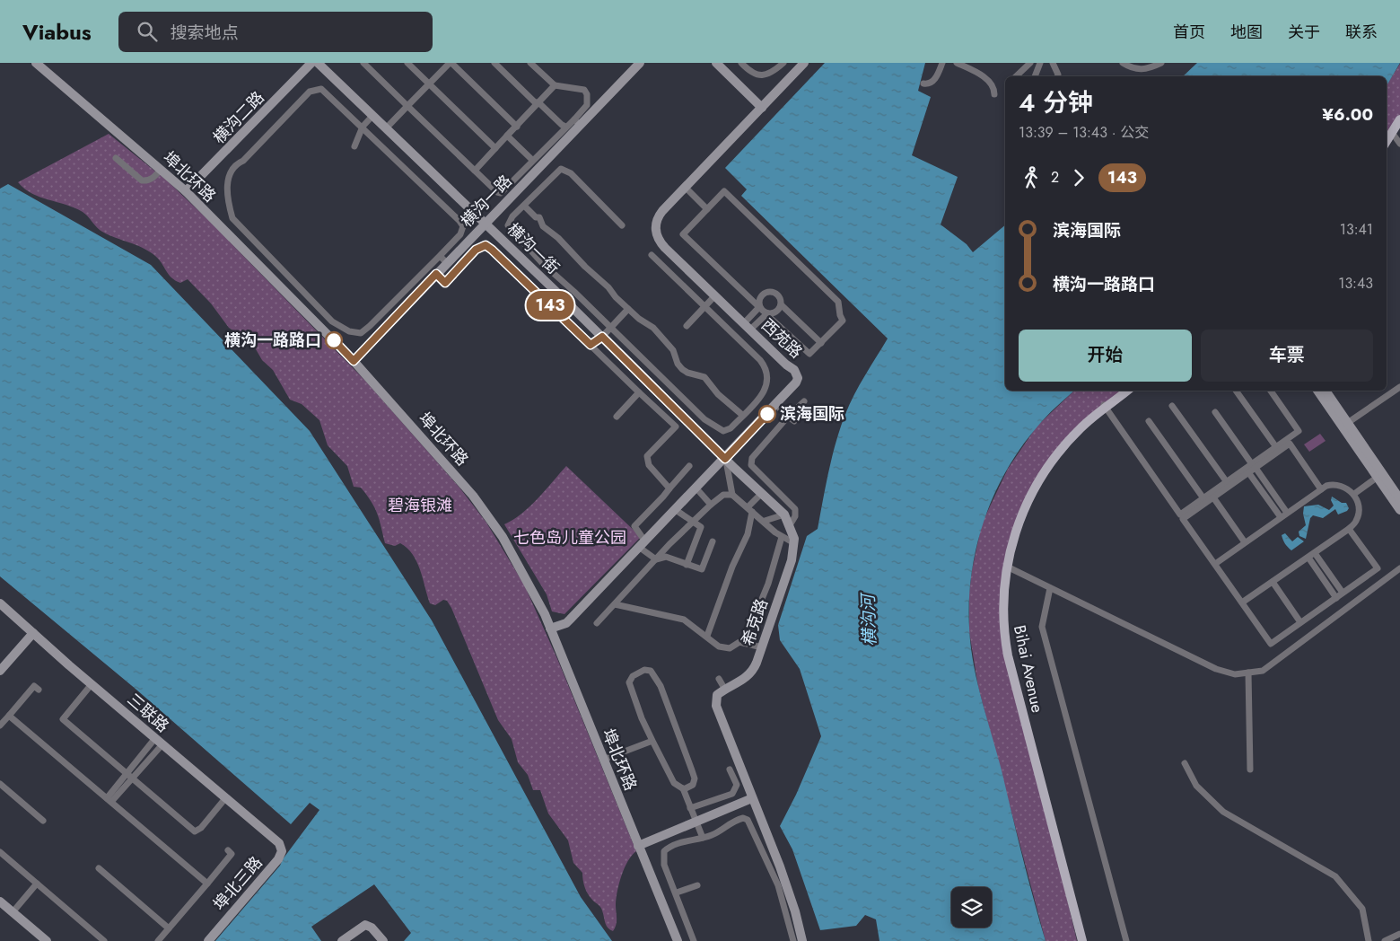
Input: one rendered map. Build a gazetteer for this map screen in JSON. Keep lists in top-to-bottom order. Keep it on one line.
{"streets":{"main road":["横沟二路","埠北环路","横沟一路","横沟一街","西苑路","希克路","Bihai Avenue","三联路","埠北三路"]},"crossings":[["横沟二路","埠北环路"],["埠北环路","横沟一路"],["埠北环路","西苑路"],["横沟一路","横沟一街"],["横沟一街","西苑路"],["横沟一街","希克路"],["西苑路","希克路"],["三联路","埠北三路"]],"water":["横沟河"],"parks":["碧海银滩","七色岛儿童公园"],"places":["横沟一路路口","滨海国际"],"lines":["bus line 143"],"page":{"header":"Viabus","search":"搜索地点","nav":["首页","地图","关于","联系"],"on_map":"143","heading":["4 分钟","13:39 – 13:43 · 公交","¥6.00"],"legs":["2","143"],"list":[{"name":"滨海国际","value":"13:41"},{"name":"横沟一路路口","value":"13:43"}],"buttons":["开始","车票"]}}
